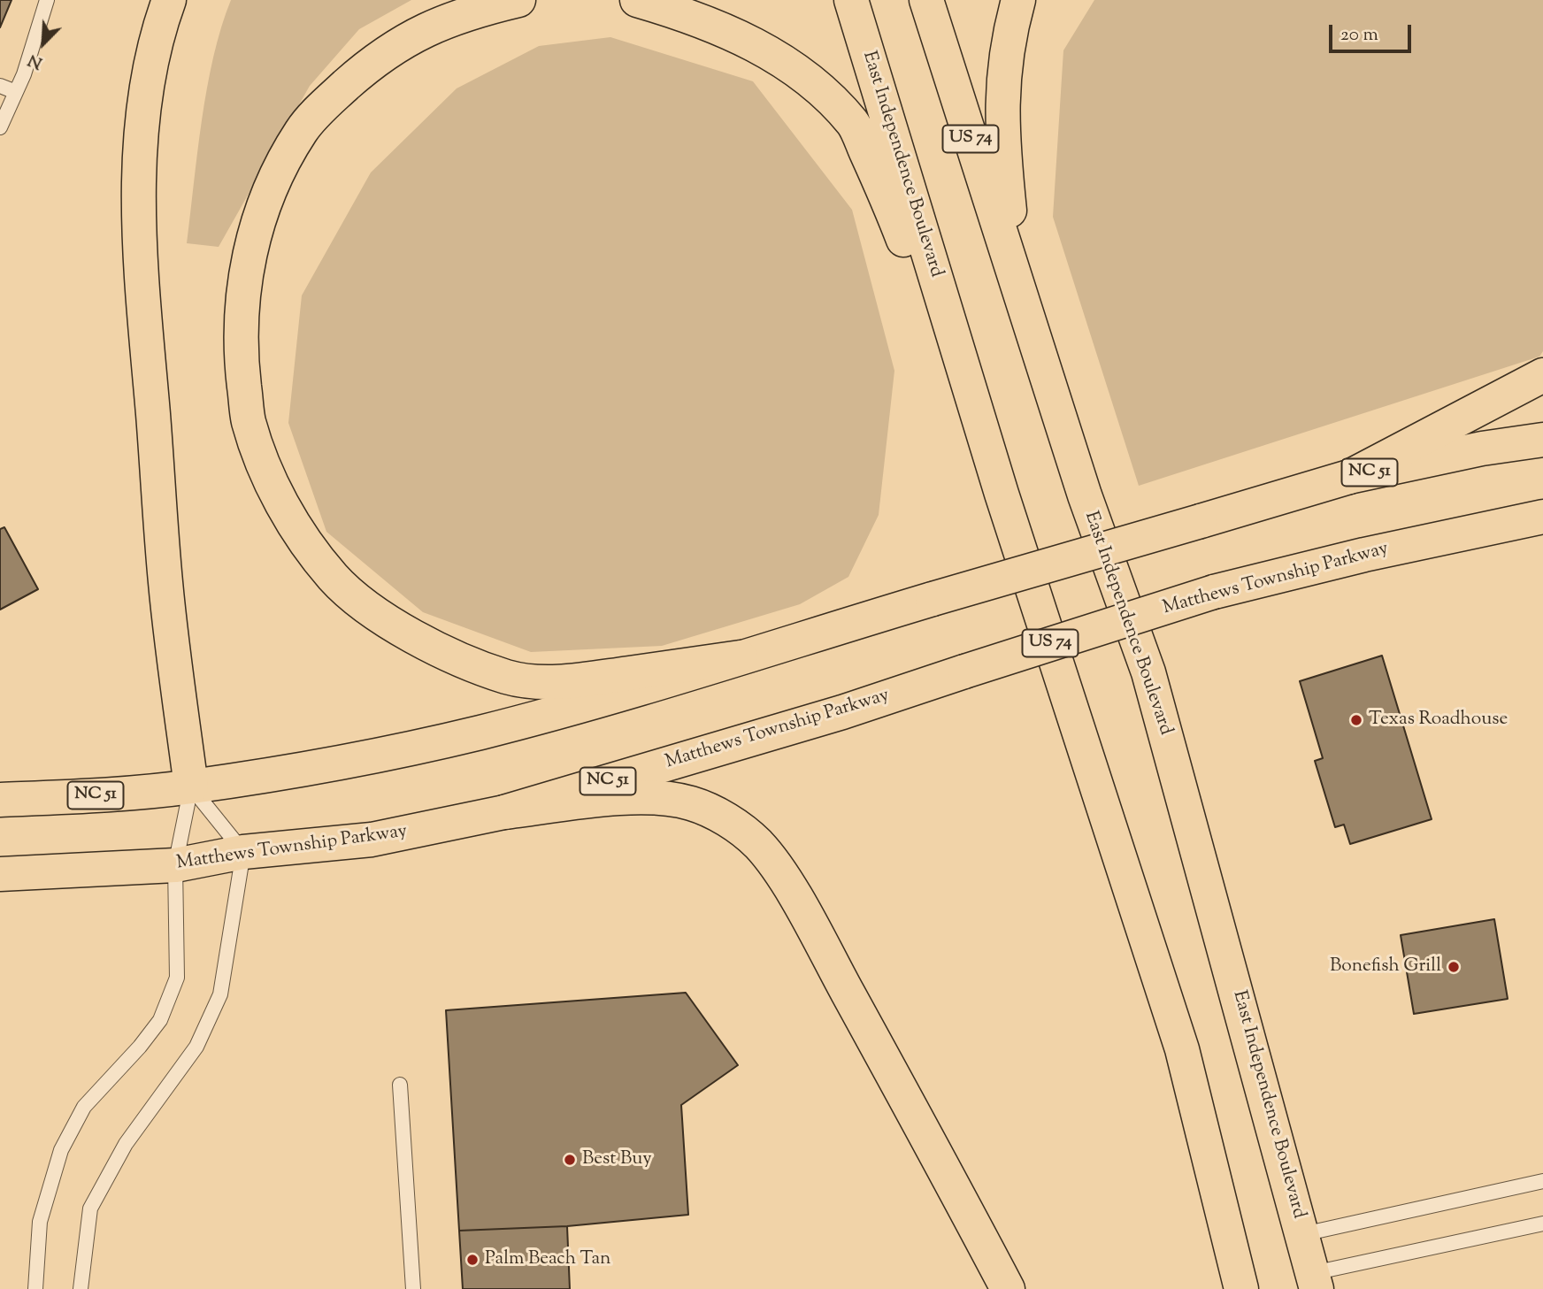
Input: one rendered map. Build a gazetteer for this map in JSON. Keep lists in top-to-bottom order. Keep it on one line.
{"streets":{"main road":["US 74","East Independence Boulevard","NC 51","Matthews Township Parkway"]},"places":["Texas Roadhouse","Bonefish Grill","Best Buy","Palm Beach Tan"],"scale_bar":"20 m","north":"bottom left"}
